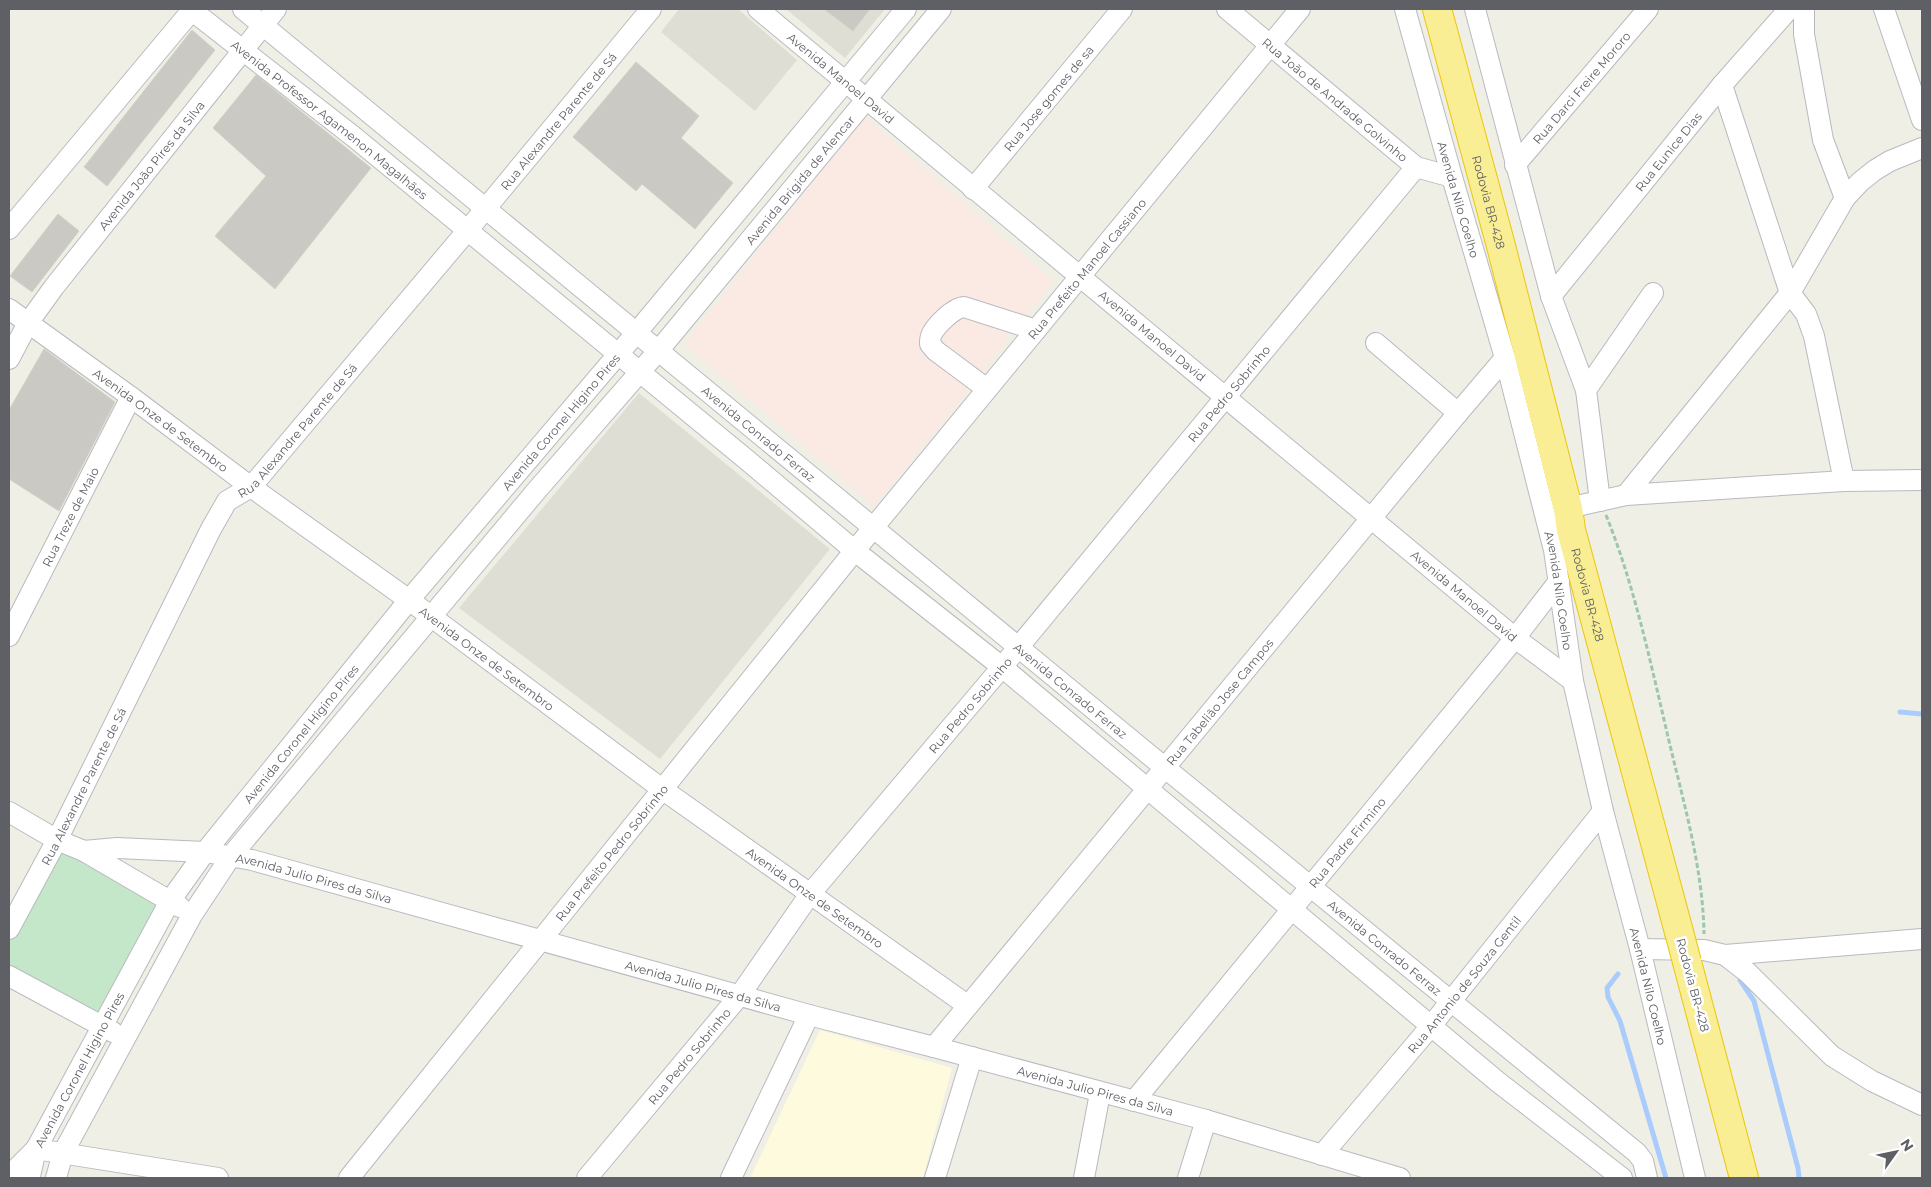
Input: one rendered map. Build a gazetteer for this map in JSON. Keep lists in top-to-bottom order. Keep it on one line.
{"streets":{"highway":["Rodovia BR-428"],"street":["Avenida Manoel David","Rua Darci Freire Mororo","Rua Jose gomes de sa","Rua João de Andrade Golvinho","Avenida Professor Agamenon Magalhães","Rua Alexandre Parente de Sá","Rua Eunice Dias","Avenida João Pires da Silva","Avenida Brigida de Alencar","Avenida Nilo Coelho","Rua Prefeito Manoel Cassiano","Rua Pedro Sobrinho","Avenida Onze de Setembro","Avenida Coronel Higino Pires","Avenida Conrado Ferraz","Rua Treze de Maio","Rua Tabelião Jose Campos","Rua Padre Firmino","Rua Prefeito Pedro Sobrinho","Avenida Julio Pires da Silva","Rua Antonio de Souza Gentil"]},"crossings":[["Avenida Manoel David","Rua Jose gomes de sa"],["Avenida Manoel David","Avenida Brigida de Alencar"],["Avenida Manoel David","Avenida Nilo Coelho"],["Avenida Manoel David","Rua Prefeito Manoel Cassiano"],["Avenida Manoel David","Rua Pedro Sobrinho"],["Avenida Manoel David","Rua Tabelião Jose Campos"],["Avenida Manoel David","Rua Padre Firmino"],["Rua João de Andrade Golvinho","Avenida Nilo Coelho"],["Rua João de Andrade Golvinho","Rua Prefeito Manoel Cassiano"],["Rua João de Andrade Golvinho","Rua Pedro Sobrinho"],["Avenida Professor Agamenon Magalhães","Rua Alexandre Parente de Sá"],["Avenida Professor Agamenon Magalhães","Avenida João Pires da Silva"],["Rua Alexandre Parente de Sá","Avenida Onze de Setembro"],["Rua Alexandre Parente de Sá","Avenida Conrado Ferraz"],["Rua Alexandre Parente de Sá","Avenida Julio Pires da Silva"],["Avenida João Pires da Silva","Avenida Onze de Setembro"],["Avenida Brigida de Alencar","Avenida Coronel Higino Pires"],["Avenida Brigida de Alencar","Avenida Conrado Ferraz"],["Avenida Nilo Coelho","Rua Tabelião Jose Campos"],["Avenida Nilo Coelho","Rua Padre Firmino"],["Avenida Nilo Coelho","Rua Antonio de Souza Gentil"],["Rua Prefeito Manoel Cassiano","Avenida Conrado Ferraz"],["Rua Prefeito Manoel Cassiano","Rua Prefeito Pedro Sobrinho"],["Rua Pedro Sobrinho","Avenida Onze de Setembro"],["Rua Pedro Sobrinho","Avenida Conrado Ferraz"],["Rua Pedro Sobrinho","Avenida Julio Pires da Silva"],["Avenida Onze de Setembro","Avenida Coronel Higino Pires"],["Avenida Onze de Setembro","Rua Treze de Maio"],["Avenida Onze de Setembro","Rua Tabelião Jose Campos"],["Avenida Onze de Setembro","Rua Prefeito Pedro Sobrinho"],["Avenida Coronel Higino Pires","Avenida Conrado Ferraz"],["Avenida Coronel Higino Pires","Avenida Julio Pires da Silva"],["Avenida Conrado Ferraz","Rua Tabelião Jose Campos"],["Avenida Conrado Ferraz","Rua Padre Firmino"],["Avenida Conrado Ferraz","Rua Prefeito Pedro Sobrinho"],["Avenida Conrado Ferraz","Rua Antonio de Souza Gentil"],["Rua Tabelião Jose Campos","Avenida Julio Pires da Silva"],["Rua Padre Firmino","Avenida Julio Pires da Silva"],["Rua Prefeito Pedro Sobrinho","Avenida Julio Pires da Silva"],["Avenida Julio Pires da Silva","Rua Antonio de Souza Gentil"]],"north":"top right"}
